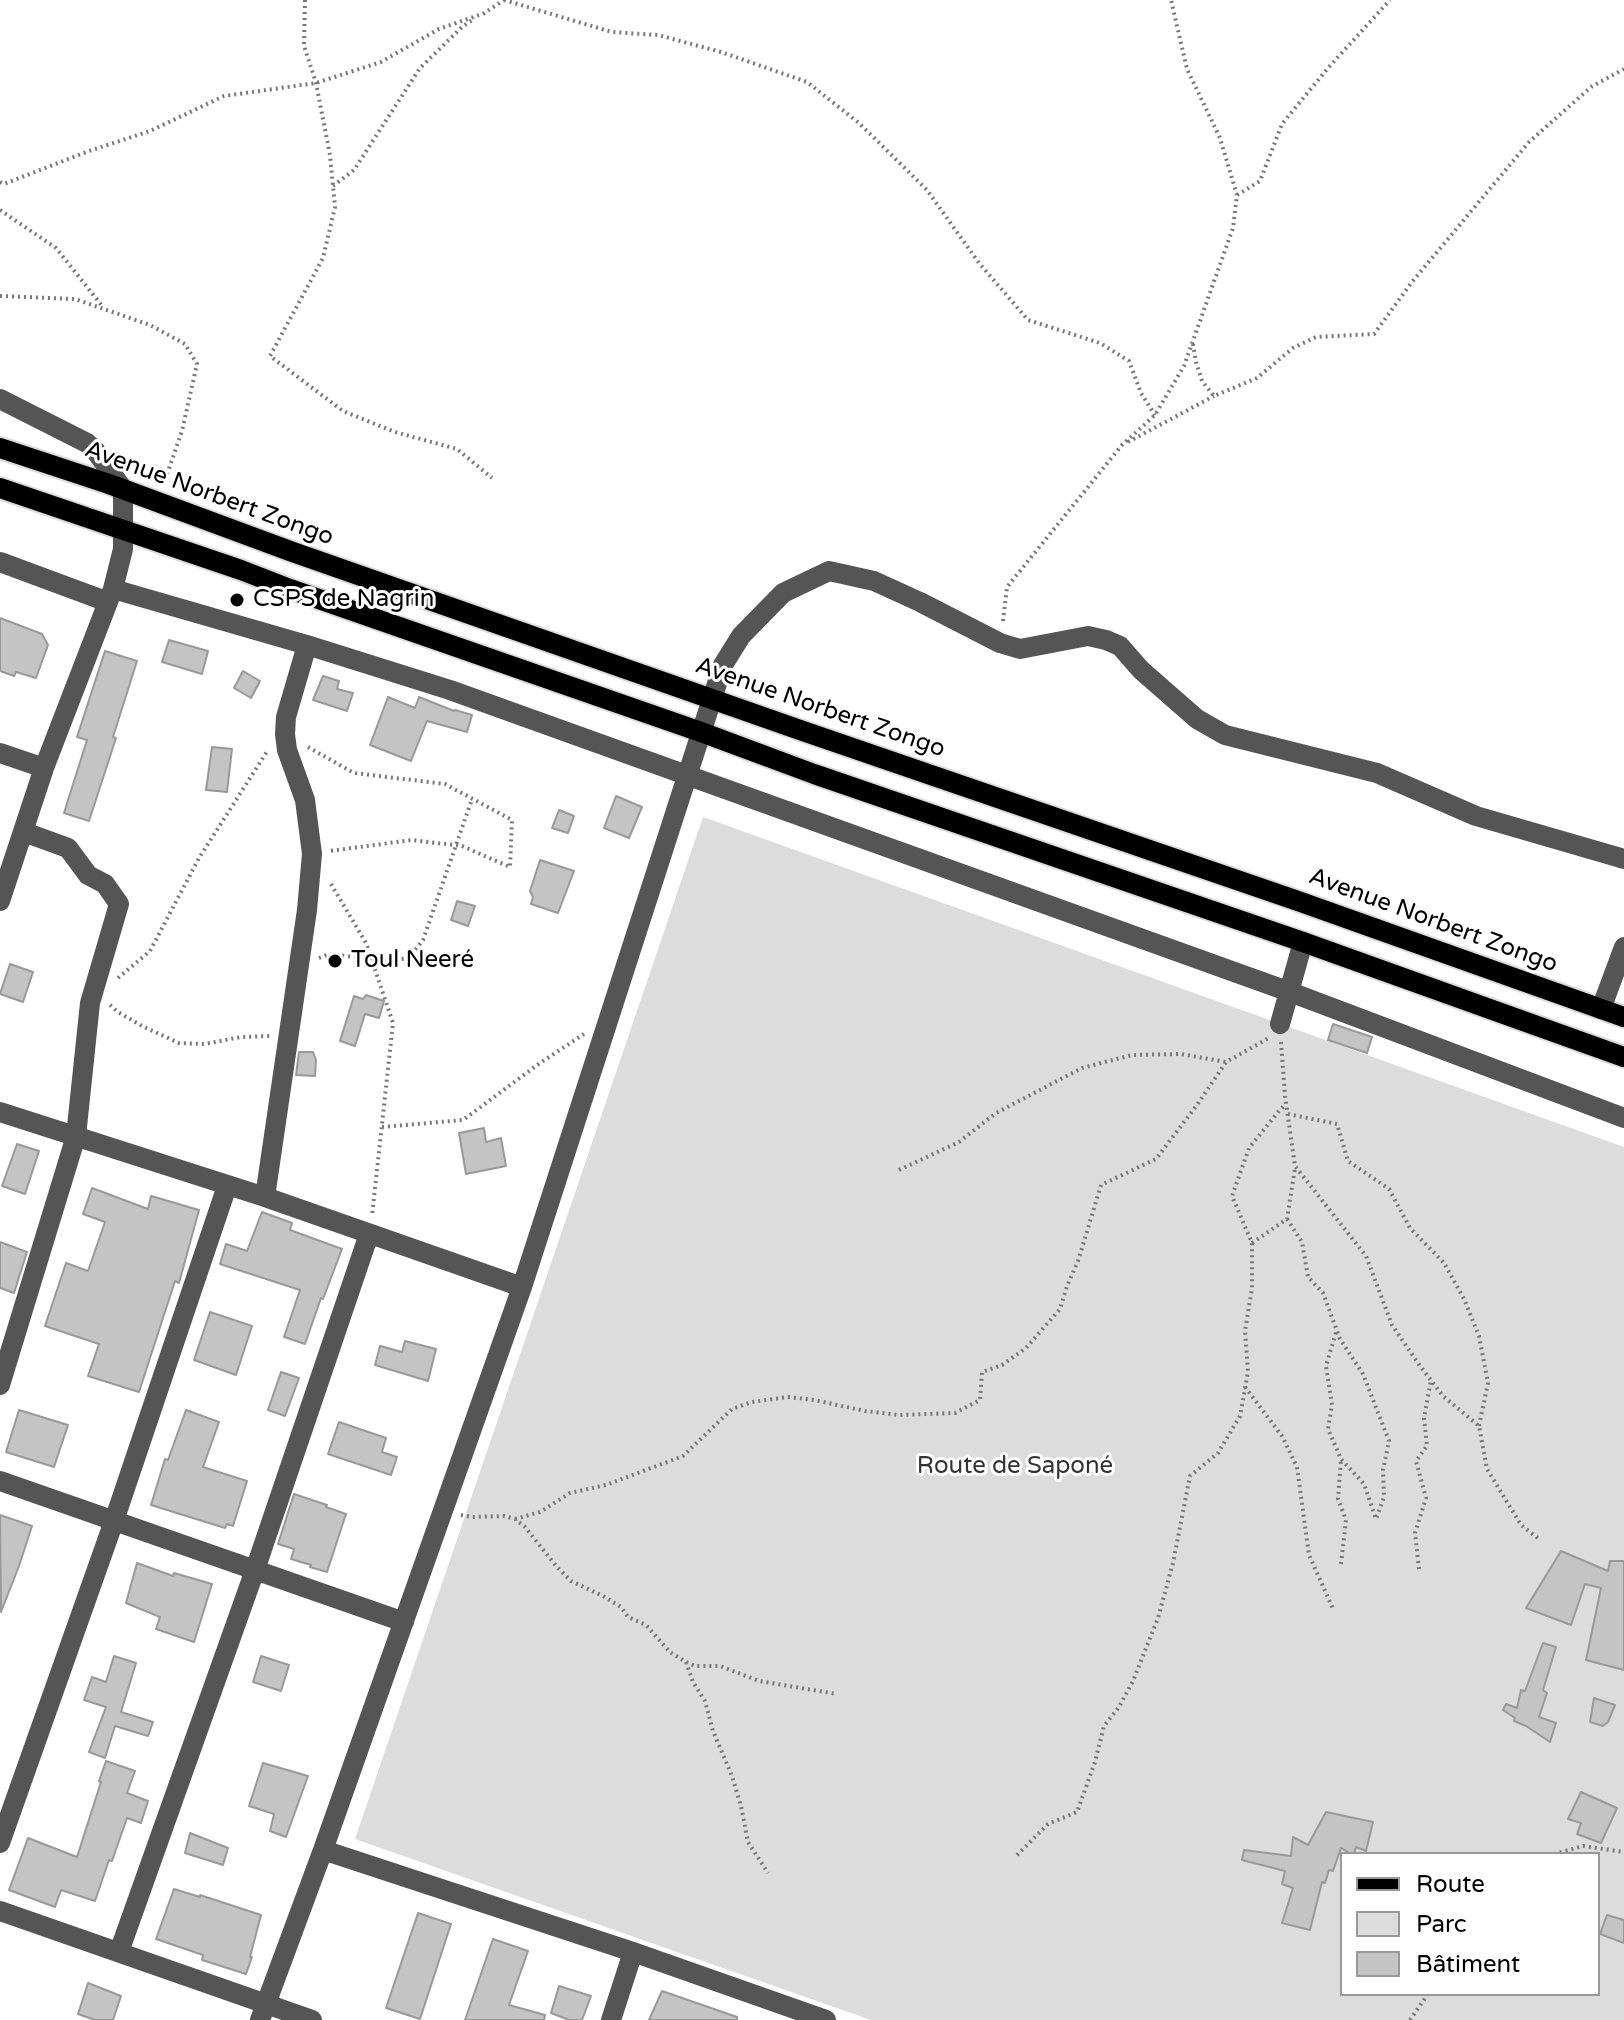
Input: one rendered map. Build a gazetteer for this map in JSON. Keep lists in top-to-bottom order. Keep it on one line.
{"streets":{"main road":["Avenue Norbert Zongo"]},"parks":["Route de Saponé"],"places":["CSPS de Nagrin","Toul Neeré"],"legend":["Route","Parc","Bâtiment"]}
